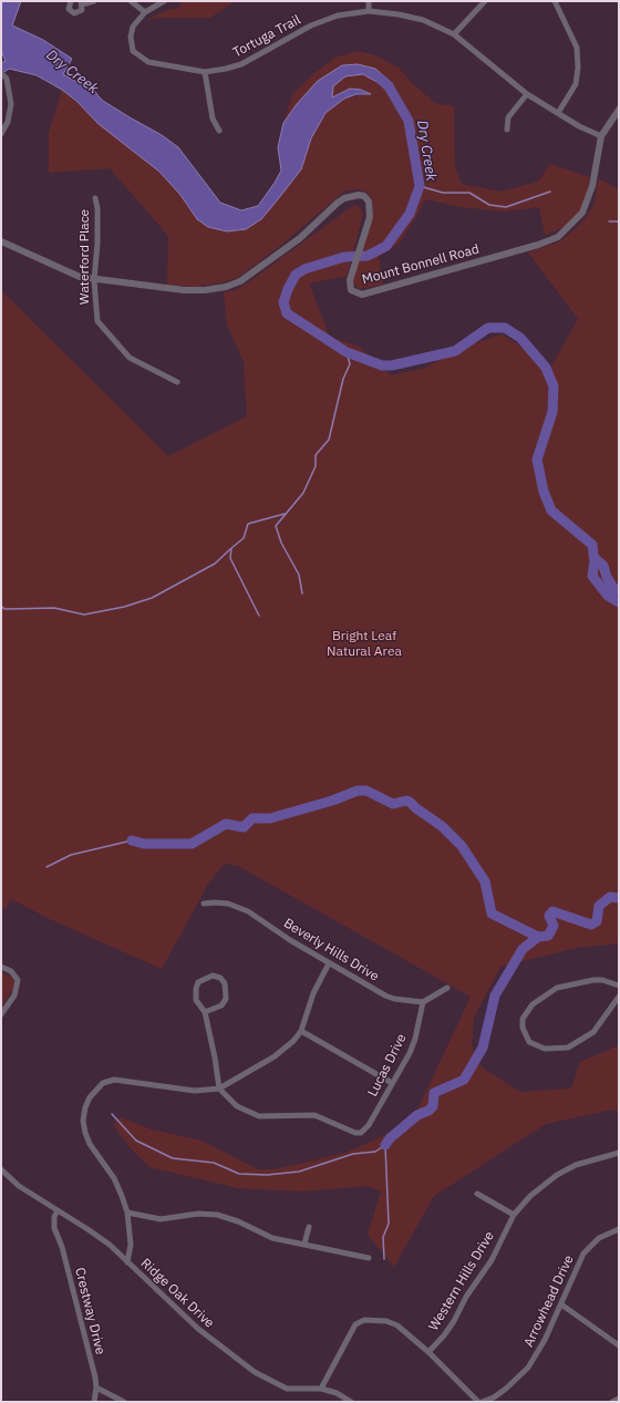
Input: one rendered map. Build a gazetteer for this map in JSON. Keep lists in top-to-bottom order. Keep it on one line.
{"streets":{"street":["Tortuga Trail","Waterford Place","Mount Bonnell Road","Beverly Hills Drive","Lucas Drive","Western Hills Drive","Ridge Oak Drive","Arrowhead Drive","Crestway Drive"]},"crossings":[["Tortuga Trail","Mount Bonnell Road"],["Waterford Place","Mount Bonnell Road"],["Beverly Hills Drive","Lucas Drive"],["Western Hills Drive","Ridge Oak Drive"],["Ridge Oak Drive","Crestway Drive"]],"water":["Dry Creek"],"parks":["Bright Leaf Natural Area"]}
